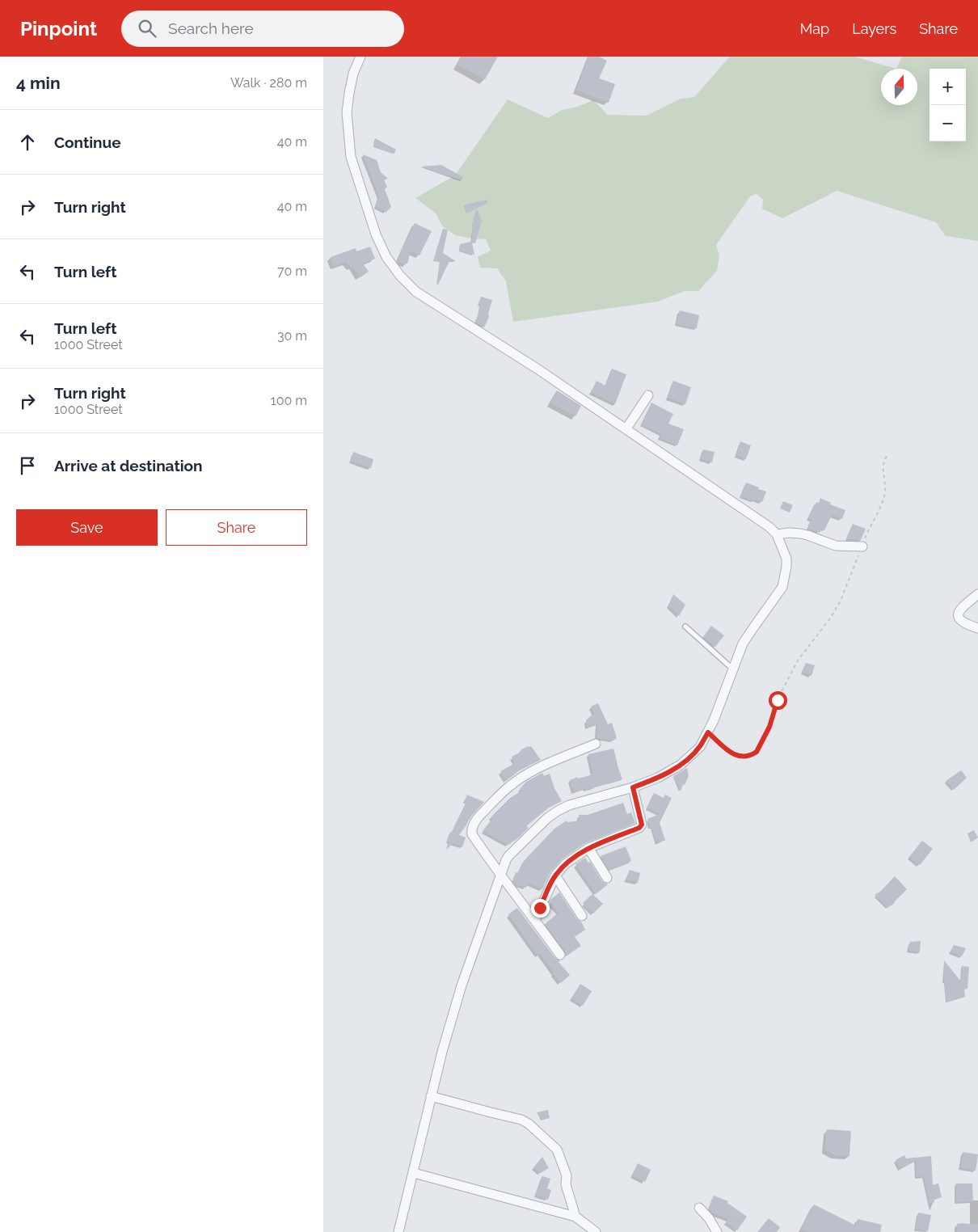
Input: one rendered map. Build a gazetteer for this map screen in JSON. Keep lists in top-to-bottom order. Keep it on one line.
{"north":"top","page":{"header":"Pinpoint","search":"Search here","nav":["Map","Layers","Share"],"heading":["4 min","Walk · 280 m"],"map_buttons":["+","−"],"list":[["Continue","40 m"],["Turn right","40 m"],["Turn left","70 m"],["Turn left","1000 Street","30 m"],["Turn right","1000 Street","100 m"],"Arrive at destination"],"buttons":["Save","Share"]}}
